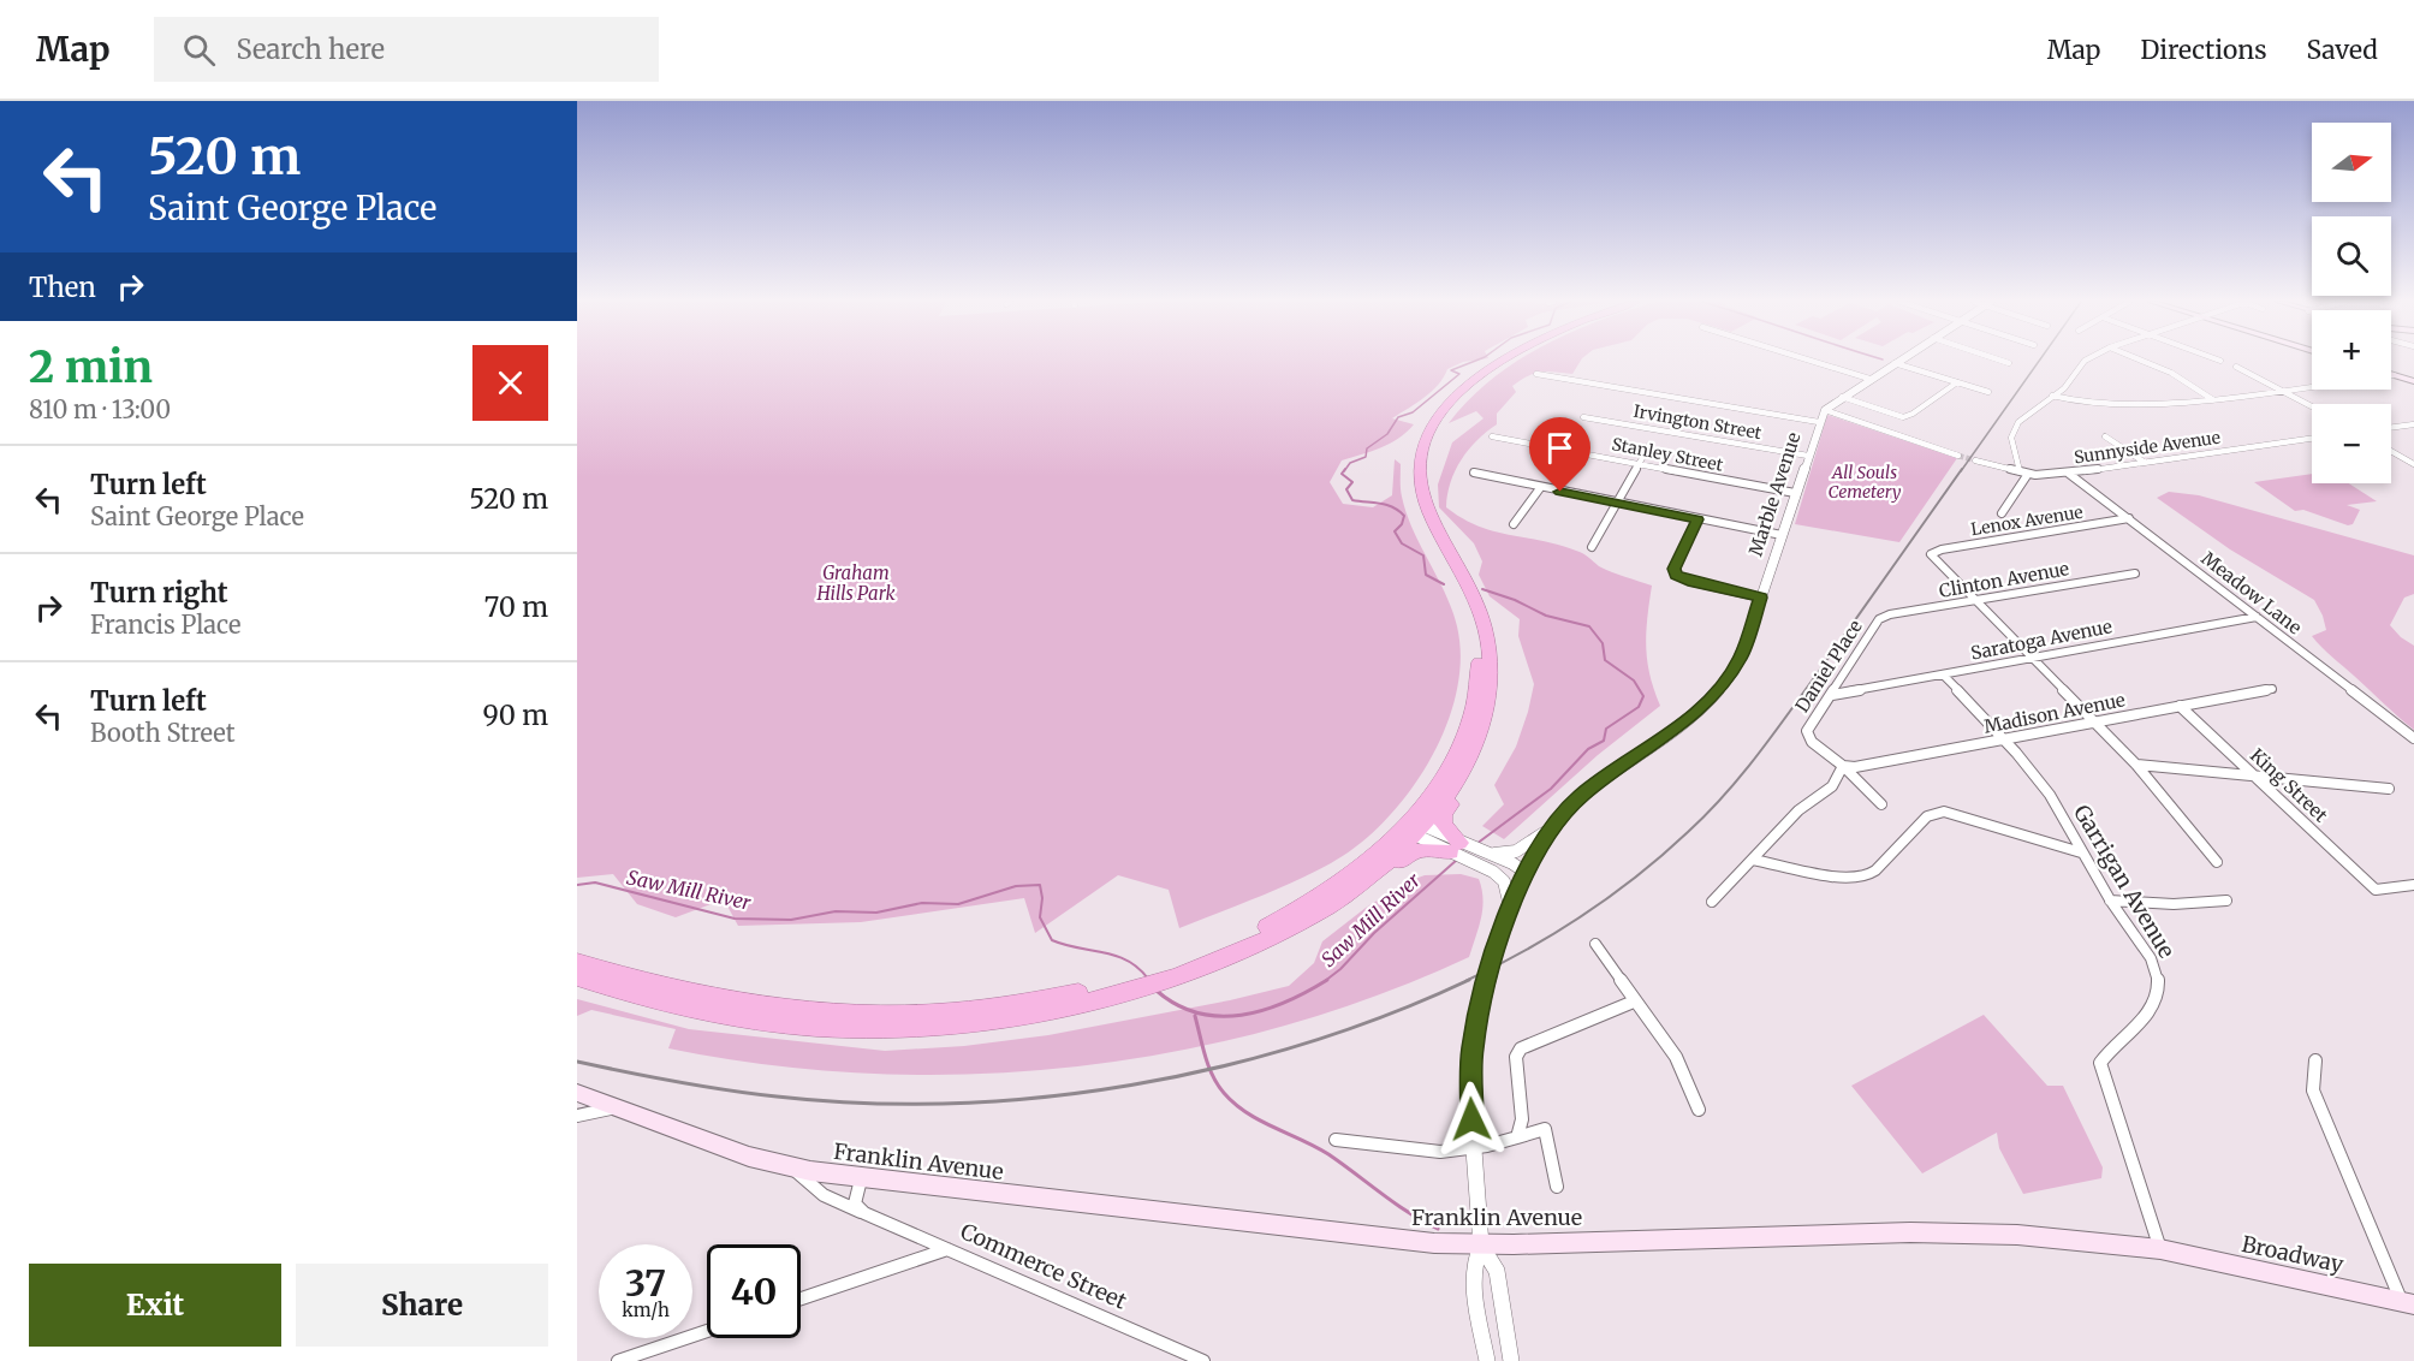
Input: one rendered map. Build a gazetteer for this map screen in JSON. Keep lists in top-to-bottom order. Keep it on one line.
{"streets":{"main road":["Franklin Avenue","Broadway","Commerce Street"],"street":["Irvington Street","Sunnyside Avenue","Stanley Street","Marble Avenue","Lenox Avenue","Clinton Avenue","Meadow Lane","Saratoga Avenue","Daniel Place","Madison Avenue","King Street","Garrigan Avenue"]},"crossings":[["Irvington Street","Marble Avenue"],["Sunnyside Avenue","Meadow Lane"],["Stanley Street","Marble Avenue"],["Marble Avenue","Franklin Avenue"],["Lenox Avenue","Clinton Avenue"],["Lenox Avenue","Meadow Lane"],["Clinton Avenue","Daniel Place"],["Meadow Lane","Saratoga Avenue"],["Saratoga Avenue","Daniel Place"],["Saratoga Avenue","Garrigan Avenue"],["Daniel Place","Madison Avenue"],["Madison Avenue","King Street"],["Madison Avenue","Garrigan Avenue"],["Garrigan Avenue","Franklin Avenue"],["Garrigan Avenue","Broadway"],["Franklin Avenue","Broadway"],["Franklin Avenue","Commerce Street"]],"water":["Saw Mill River"],"parks":["All Souls Cemetery","Graham Hills Park"],"north":"right","page":{"header":"Map","search":"Search here","nav":["Map","Directions","Saved"],"turn":["520 m","Saint George Place"],"map_buttons":["+","−"],"then":"Then","heading":["2 min","810 m · 13:00"],"list":[{"name":"Turn left","note":"Saint George Place","value":"520 m"},{"name":"Turn right","note":"Francis Place","value":"70 m"},{"name":"Turn left","note":"Booth Street","value":"90 m"}],"speed":"37 km/h","limit":"40","buttons":["Exit","Share"]}}
